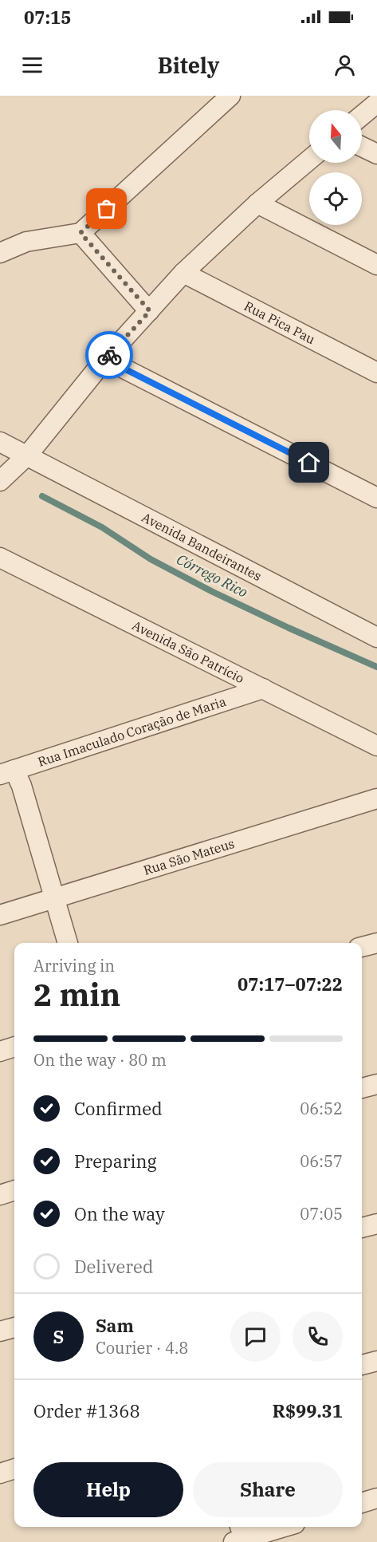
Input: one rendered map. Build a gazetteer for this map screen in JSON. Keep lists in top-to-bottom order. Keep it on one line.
{"streets":{"street":["Rua Pica Pau","Avenida Bandeirantes","Avenida São Patrício","Rua Imaculado Coração de Maria","Rua São Mateus"]},"crossings":[["Avenida São Patrício","Rua Imaculado Coração de Maria"]],"water":["Córrego Rico"],"north":"top","page":{"status":"07:15","header":"Bitely","heading":["2 min","Arriving in","07:17–07:22"],"panel":["Sam","Courier · 4.8","Order #1368","R$99.31"],"bar":"On the way · 80 m","list":[["Confirmed","06:52"],["Preparing","06:57"],["On the way","07:05"],"Delivered"],"round":"S","buttons":["Help","Share"]}}
